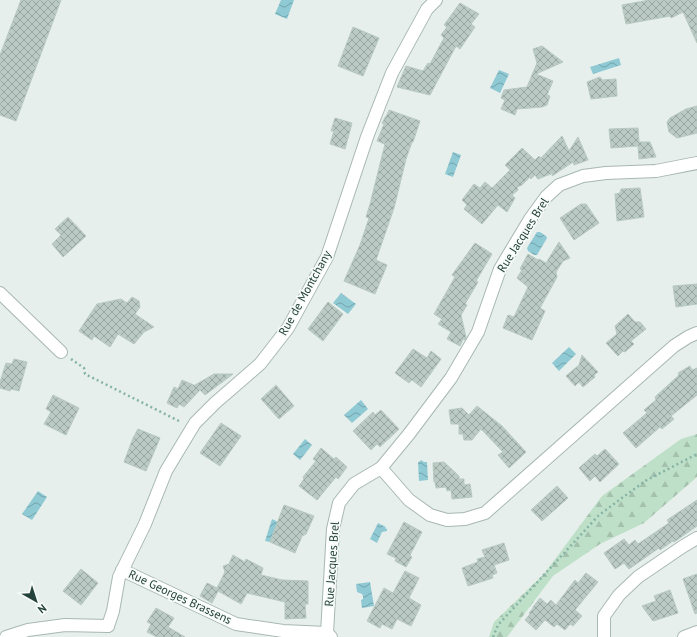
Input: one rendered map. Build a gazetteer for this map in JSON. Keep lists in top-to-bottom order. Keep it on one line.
{"streets":{"street":["Rue Jacques Brel","Rue de Montchany","Rue Georges Brassens"]},"crossings":[["Rue Jacques Brel","Rue Georges Brassens"],["Rue de Montchany","Rue Georges Brassens"]],"north":"bottom right"}
